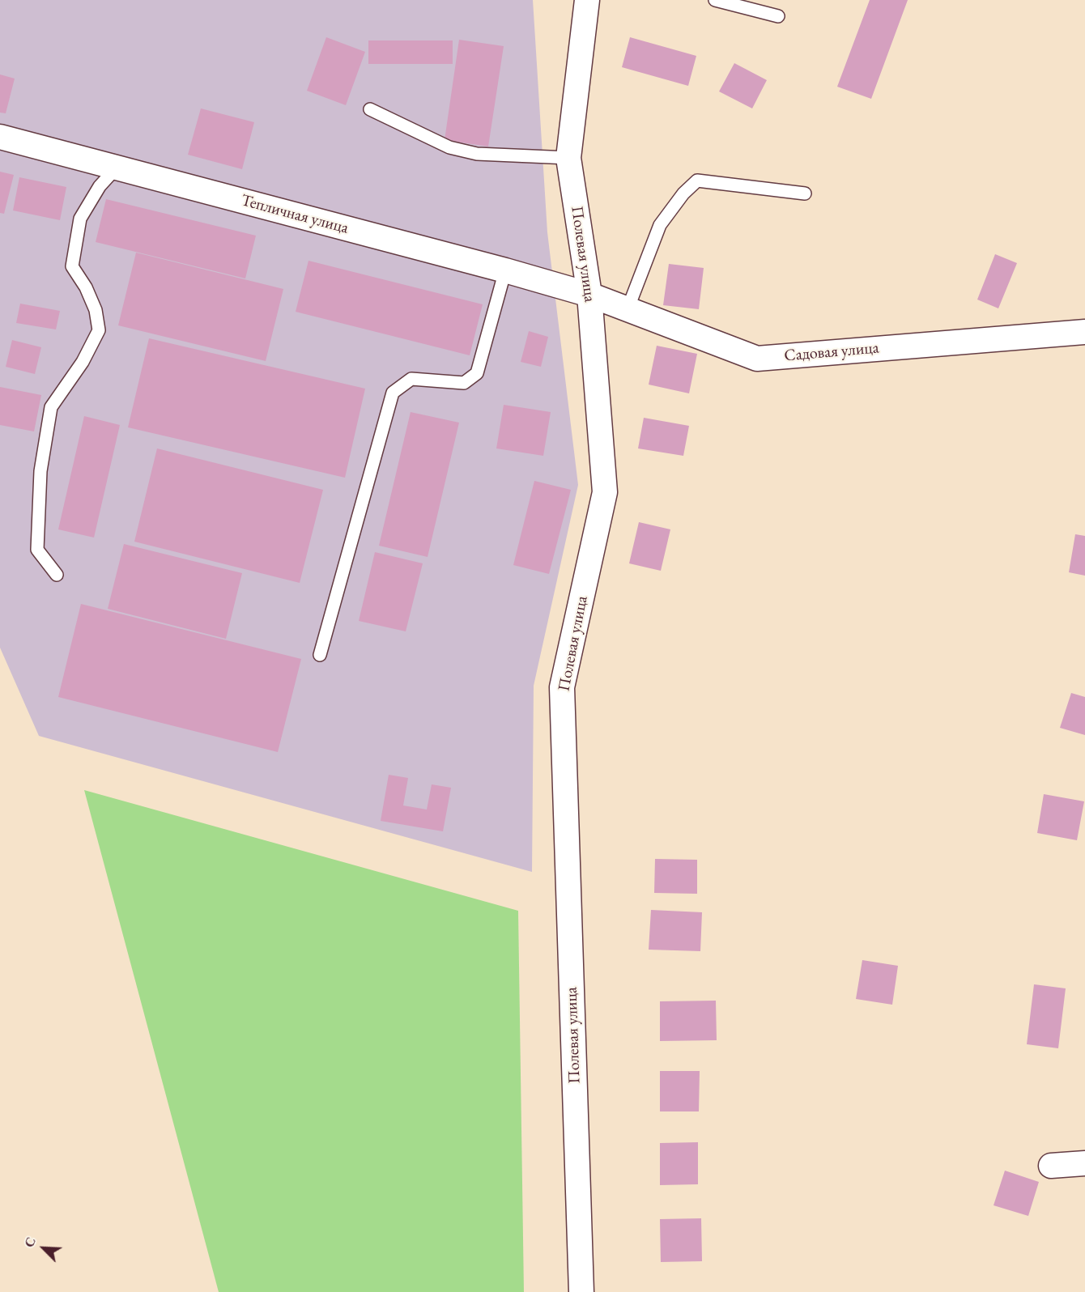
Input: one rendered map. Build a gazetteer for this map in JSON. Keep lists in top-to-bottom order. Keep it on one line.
{"streets":{"street":["Тепличная улица","Полевая улица","Садовая улица"]},"crossings":[["Тепличная улица","Полевая улица"],["Тепличная улица","Садовая улица"],["Полевая улица","Садовая улица"]],"north":"top left"}
